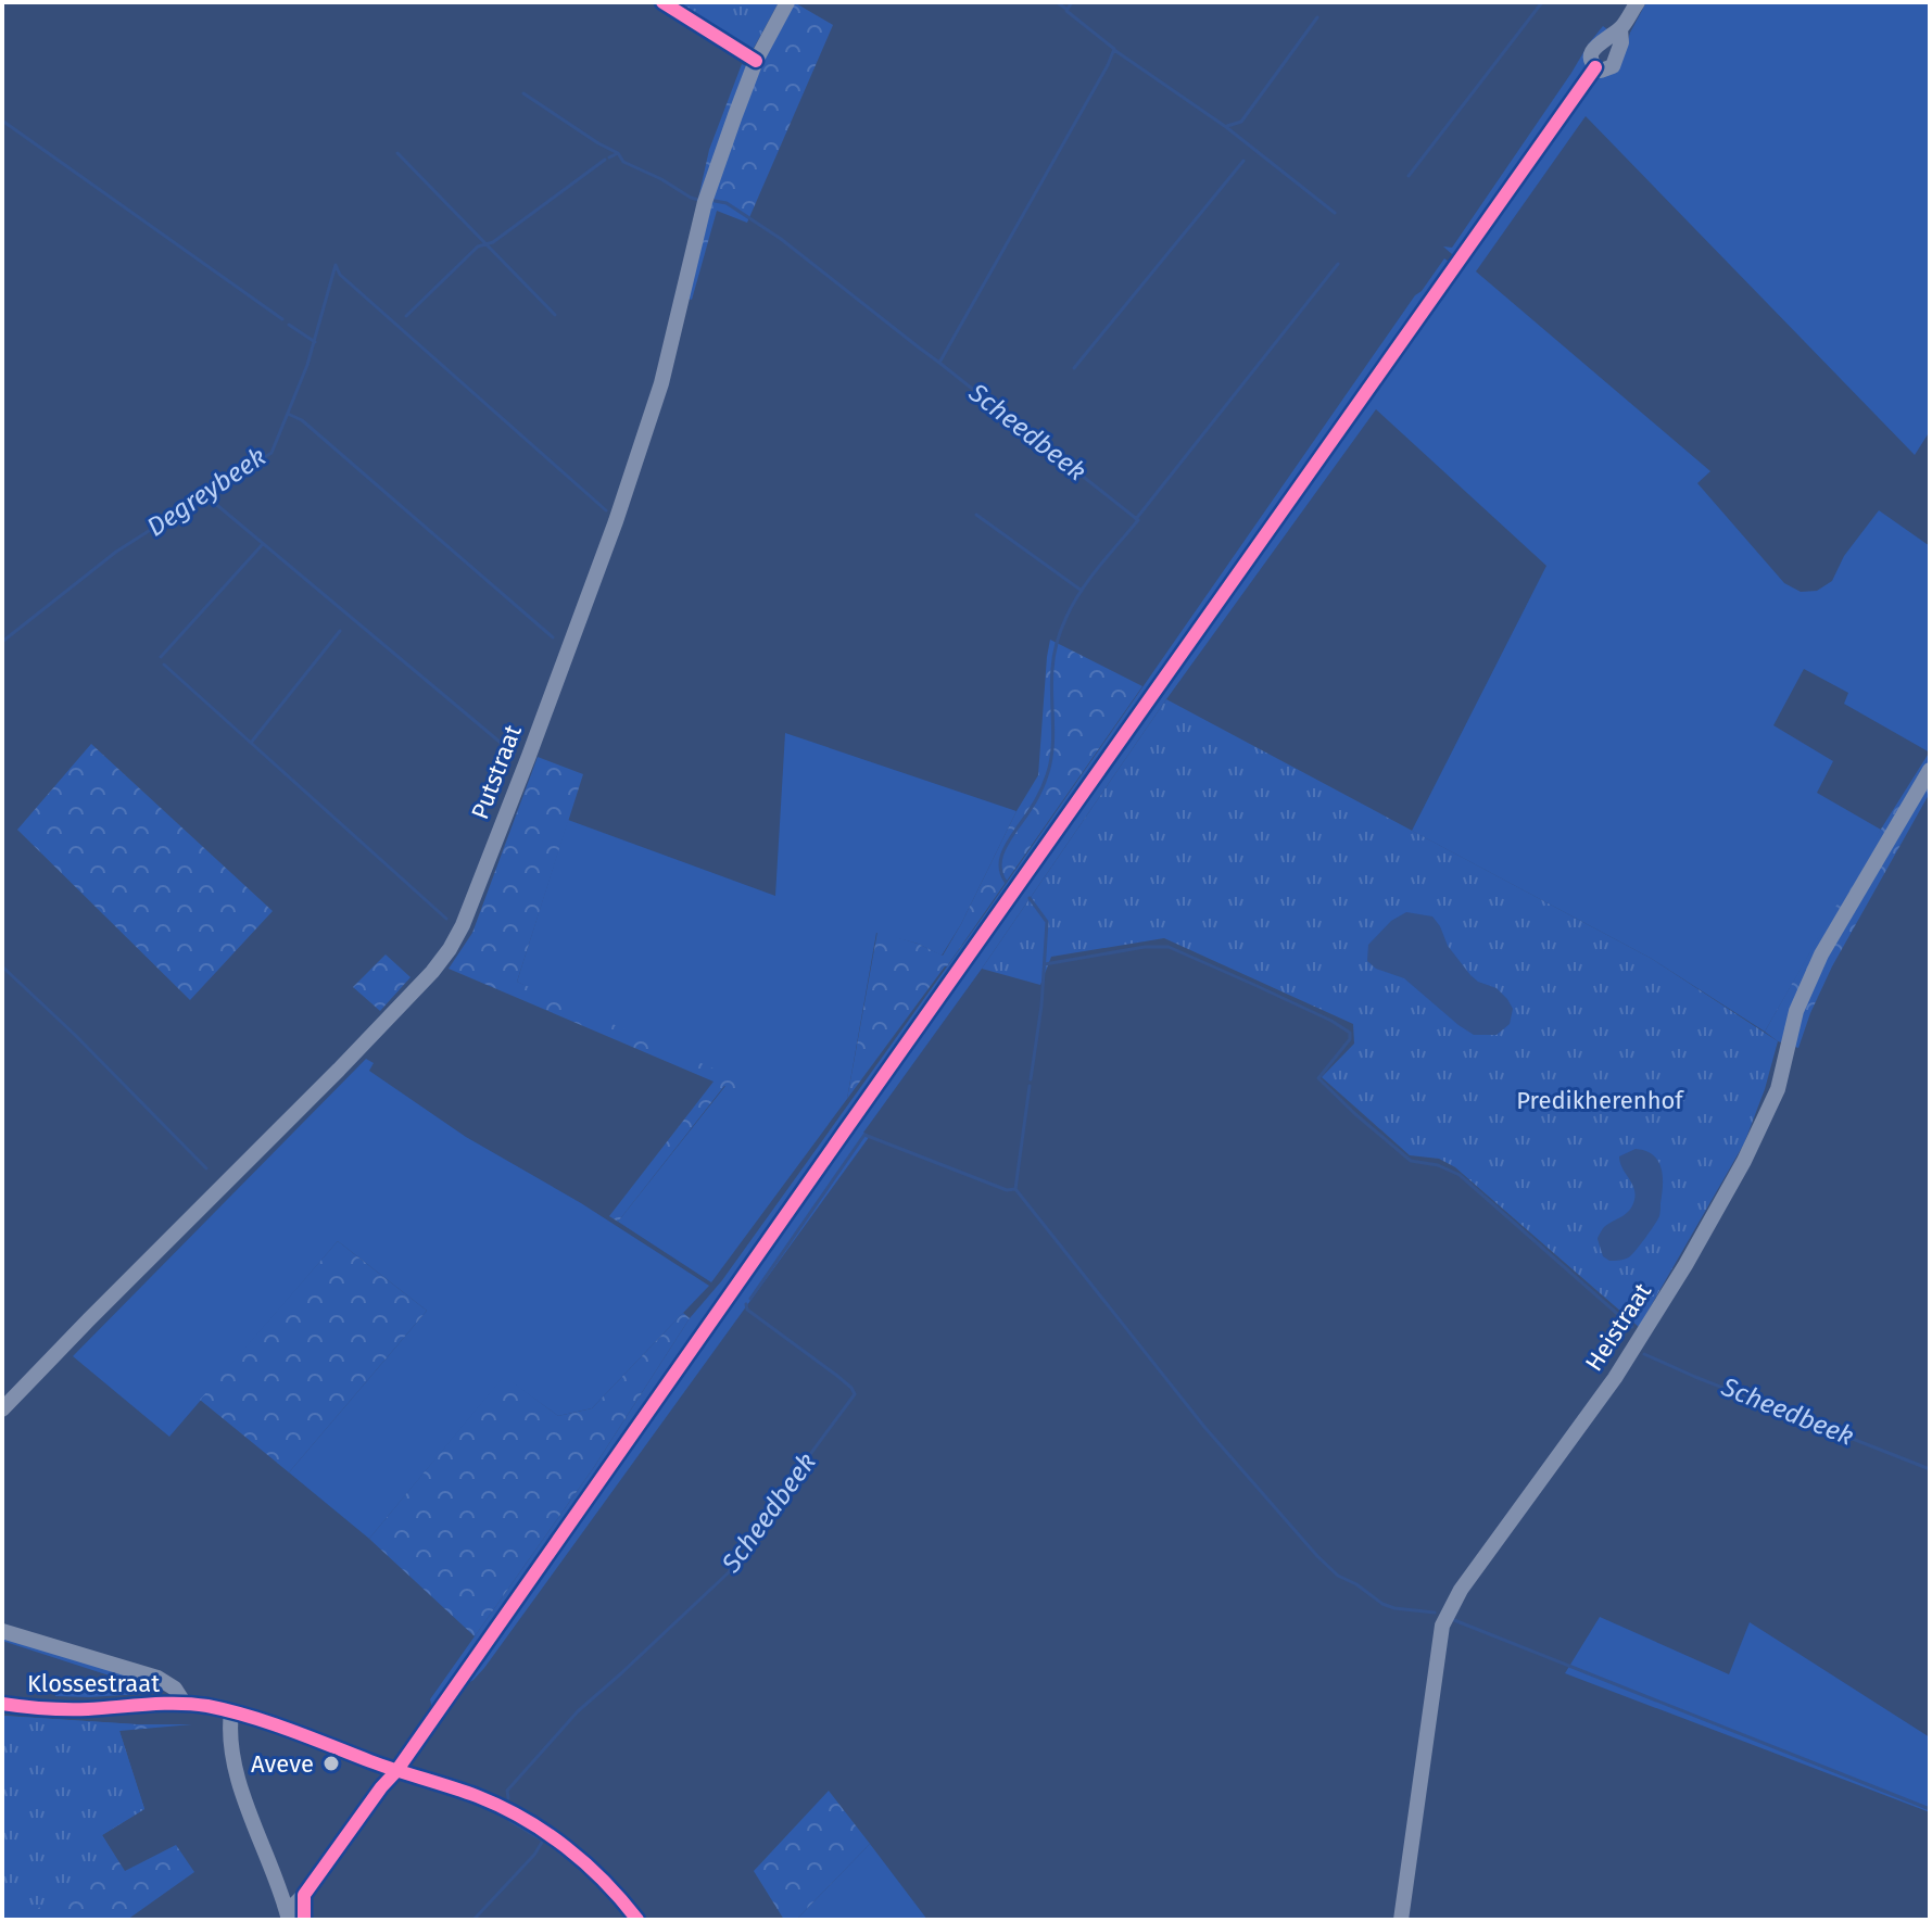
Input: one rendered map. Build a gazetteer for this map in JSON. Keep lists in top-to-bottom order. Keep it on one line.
{"streets":{"street":["Putstraat","Heistraat","Klossestraat"]},"water":["Scheedbeek","Degreybeek"],"parks":["Predikherenhof"],"places":["Aveve"]}
